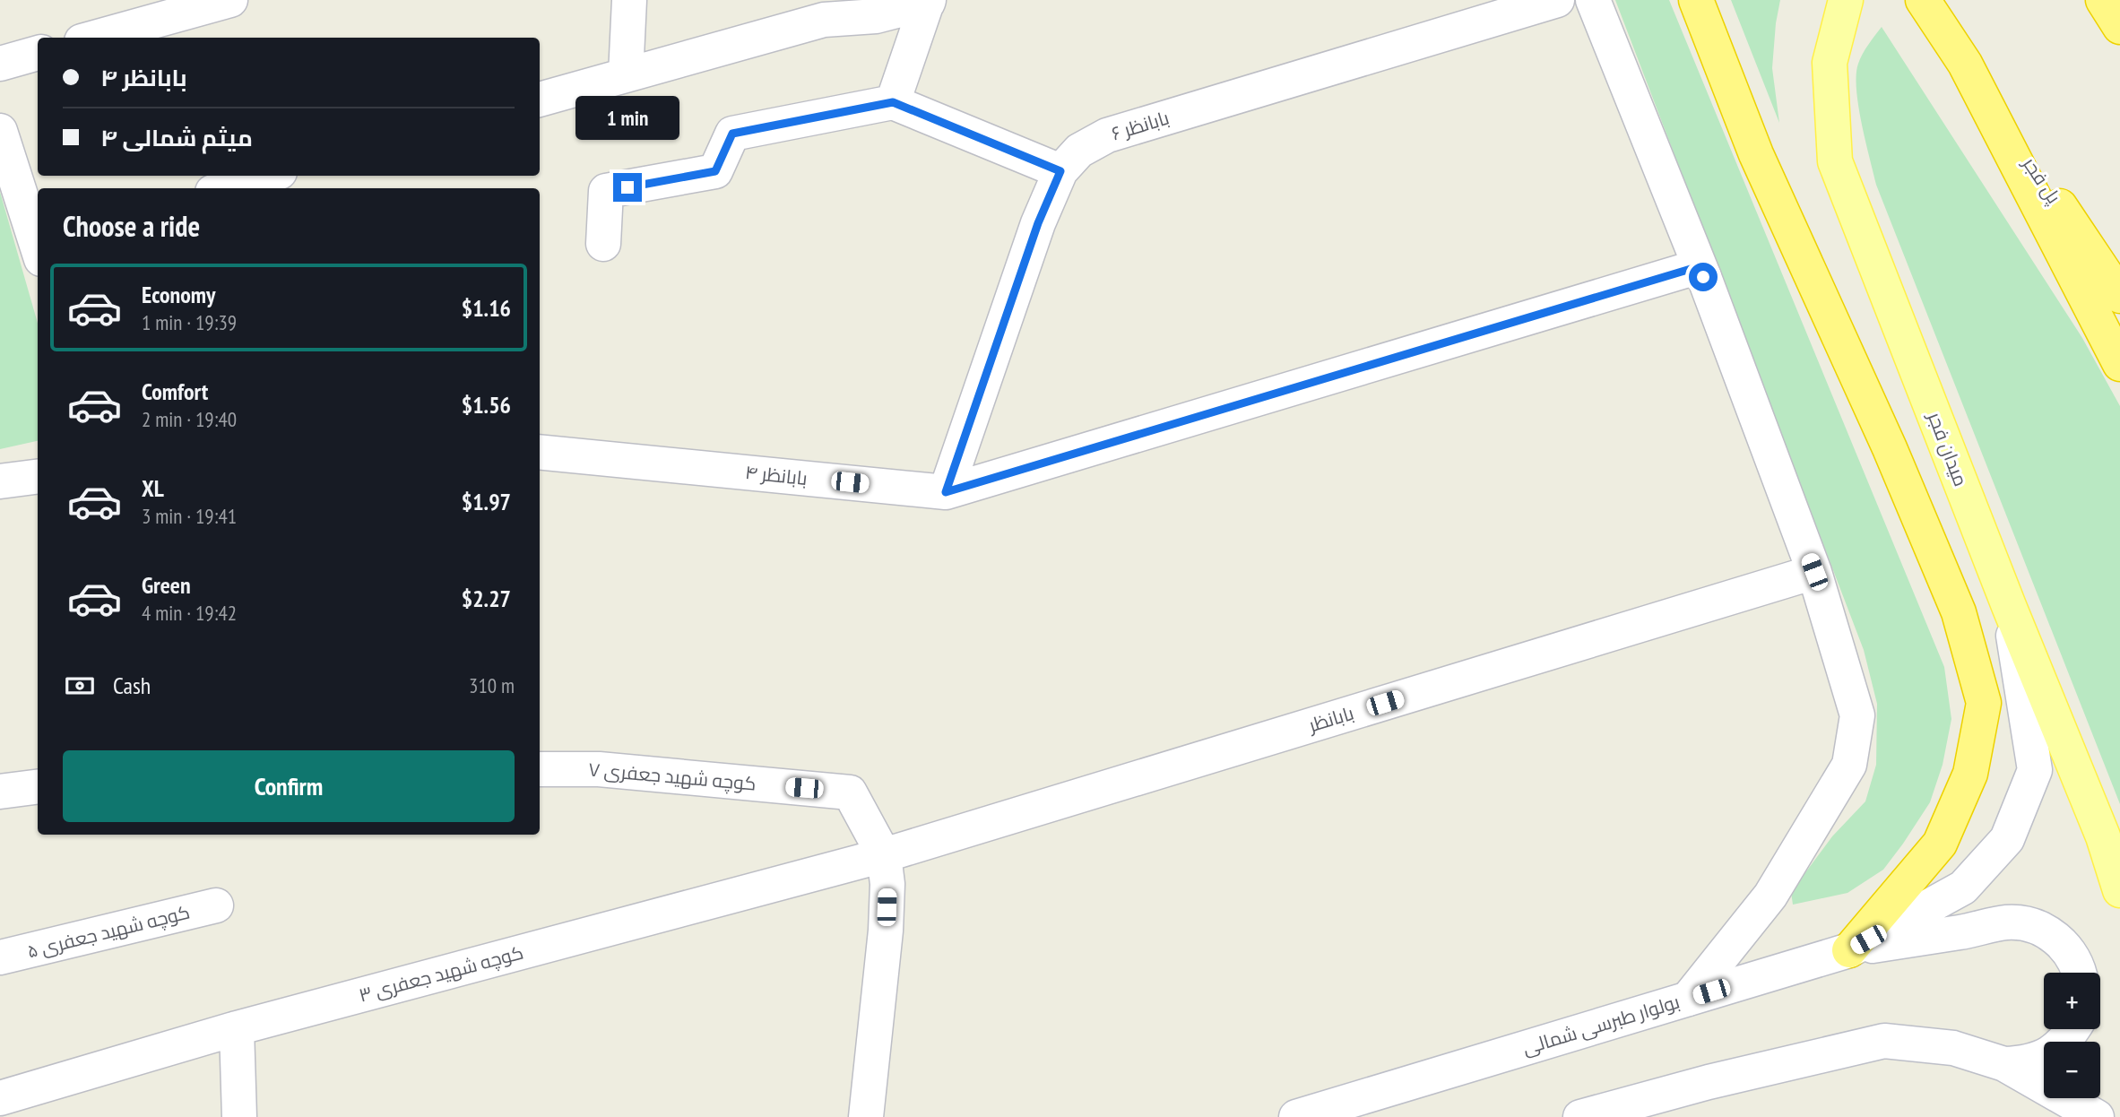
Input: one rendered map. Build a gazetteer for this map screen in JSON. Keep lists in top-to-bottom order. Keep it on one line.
{"streets":{"highway":["پل فجر"],"main road":["میدان فجر"],"street":["بابانظر ۶","بابانظر ۴","بابانظر","کوچه شهید جعفری ۷","کوچه شهید جعفری ۵","کوچه شهید جعفری ۳","بولوار طبرسی شمالی"]},"crossings":[["بابانظر ۶","بابانظر ۴"],["میدان فجر","بولوار طبرسی شمالی"],["بابانظر","کوچه شهید جعفری ۷"],["بابانظر","کوچه شهید جعفری ۳"],["کوچه شهید جعفری ۷","کوچه شهید جعفری ۳"]],"page":{"banner":["بابانظر ۴","میثم شمالی ۴"],"bubble":"1 min","heading":"Choose a ride","list":[{"name":"Economy","note":"1 min · 19:39","value":"$1.16"},{"name":"Comfort","note":"2 min · 19:40","value":"$1.56"},{"name":"XL","note":"3 min · 19:41","value":"$1.97"},{"name":"Green","note":"4 min · 19:42","value":"$2.27"}],"pay":["Cash","310 m"],"buttons":"Confirm","map_buttons":["+","−"]}}
